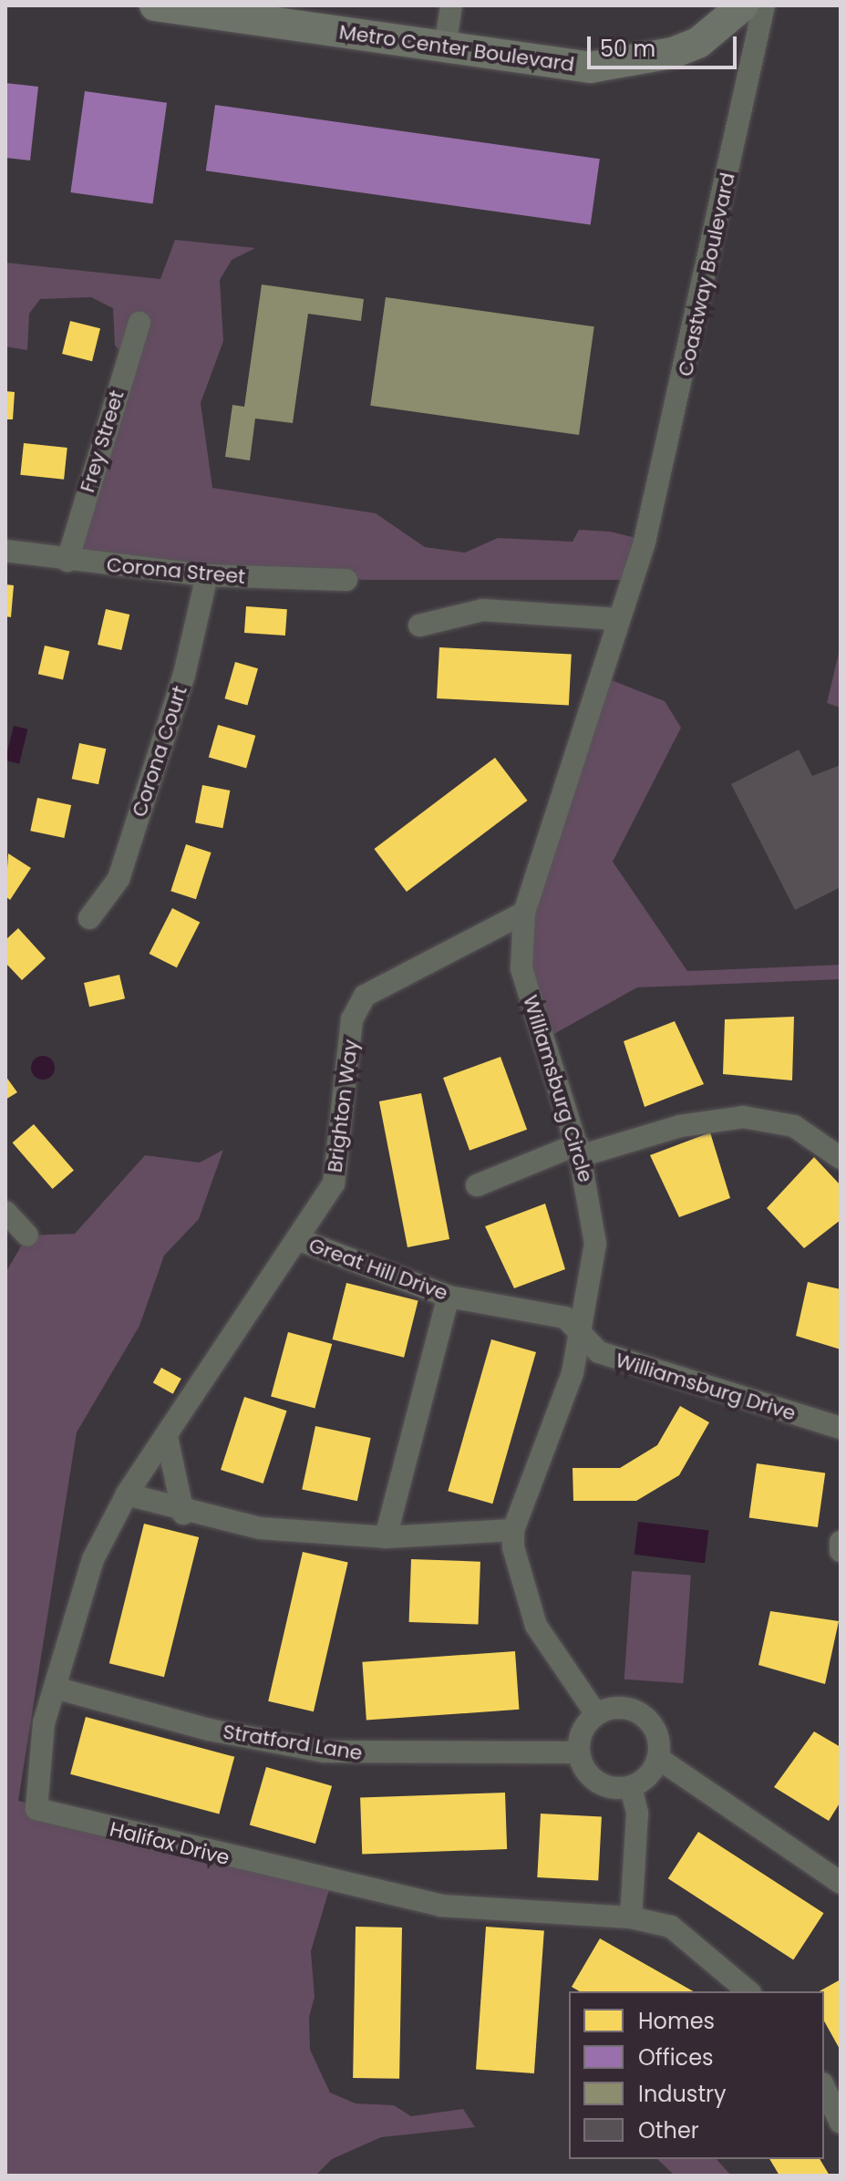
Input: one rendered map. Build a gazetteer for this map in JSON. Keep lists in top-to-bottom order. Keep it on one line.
{"streets":{"street":["Metro Center Boulevard","Coastway Boulevard","Frey Street","Corona Street","Corona Court","Williamsburg Circle","Brighton Way","Great Hill Drive","Williamsburg Drive","Stratford Lane","Halifax Drive"]},"crossings":[["Coastway Boulevard","Williamsburg Circle"],["Frey Street","Corona Street"],["Corona Street","Corona Court"],["Williamsburg Circle","Brighton Way"],["Williamsburg Circle","Great Hill Drive"],["Williamsburg Circle","Williamsburg Drive"],["Brighton Way","Great Hill Drive"],["Brighton Way","Halifax Drive"],["Great Hill Drive","Williamsburg Drive"],["Stratford Lane","Halifax Drive"]],"legend":["Homes","Offices","Industry","Other"],"scale_bar":"50 m"}
